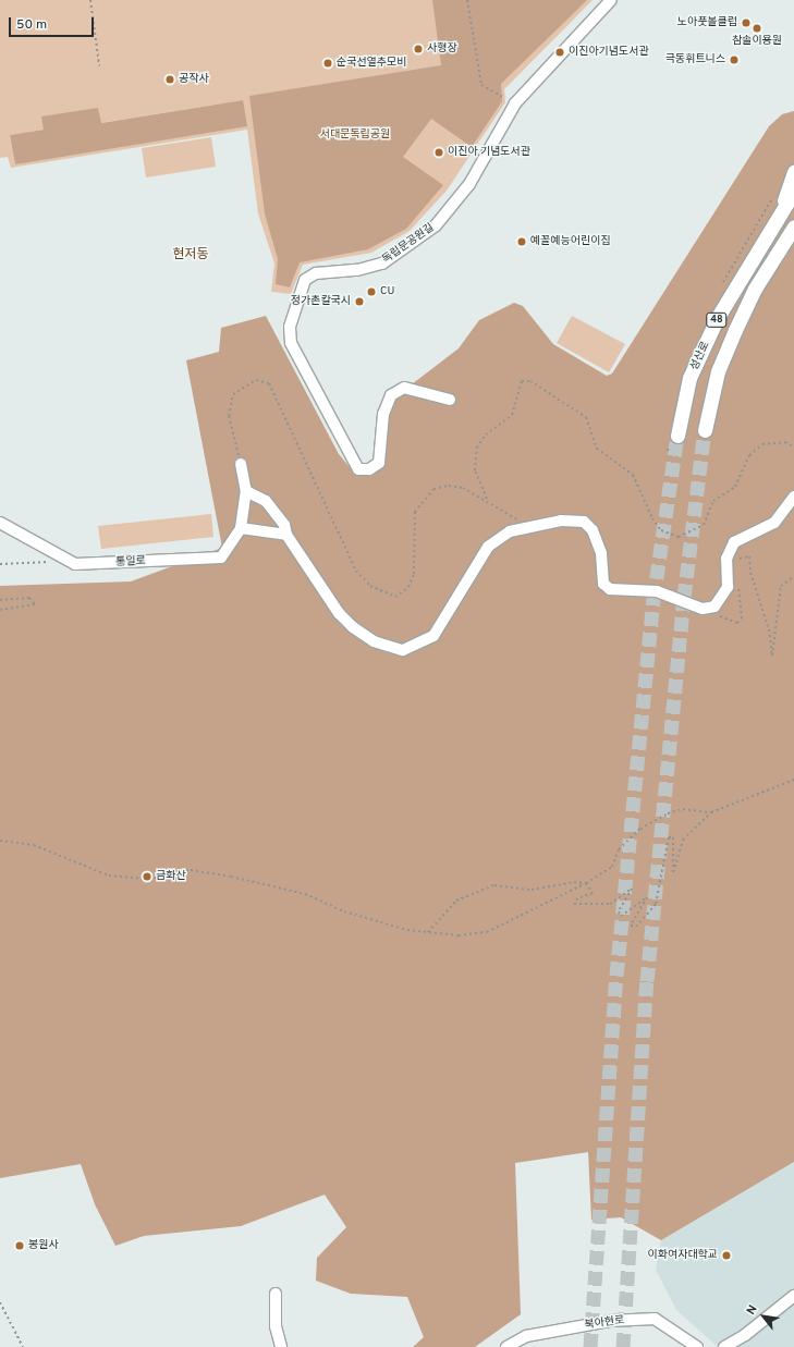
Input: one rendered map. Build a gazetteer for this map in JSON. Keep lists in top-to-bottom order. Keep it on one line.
{"streets":{"main road":["48","성산로"],"street":["독립문공원길","통일로","북아현로"]},"crossings":[["48","성산로"]],"districts":["현저동"],"parks":["서대문독립공원"],"places":["노아풋볼클럽","참솔이용원","사형장","이진아기념도서관","극동휘트니스","순국선열추모비","공작사","이진아 기념도서관","예꼴예능어린이집","CU","정가촌칼국시","금화산","봉원사","이화여자대학교"],"scale_bar":"50 m","north":"top left"}
